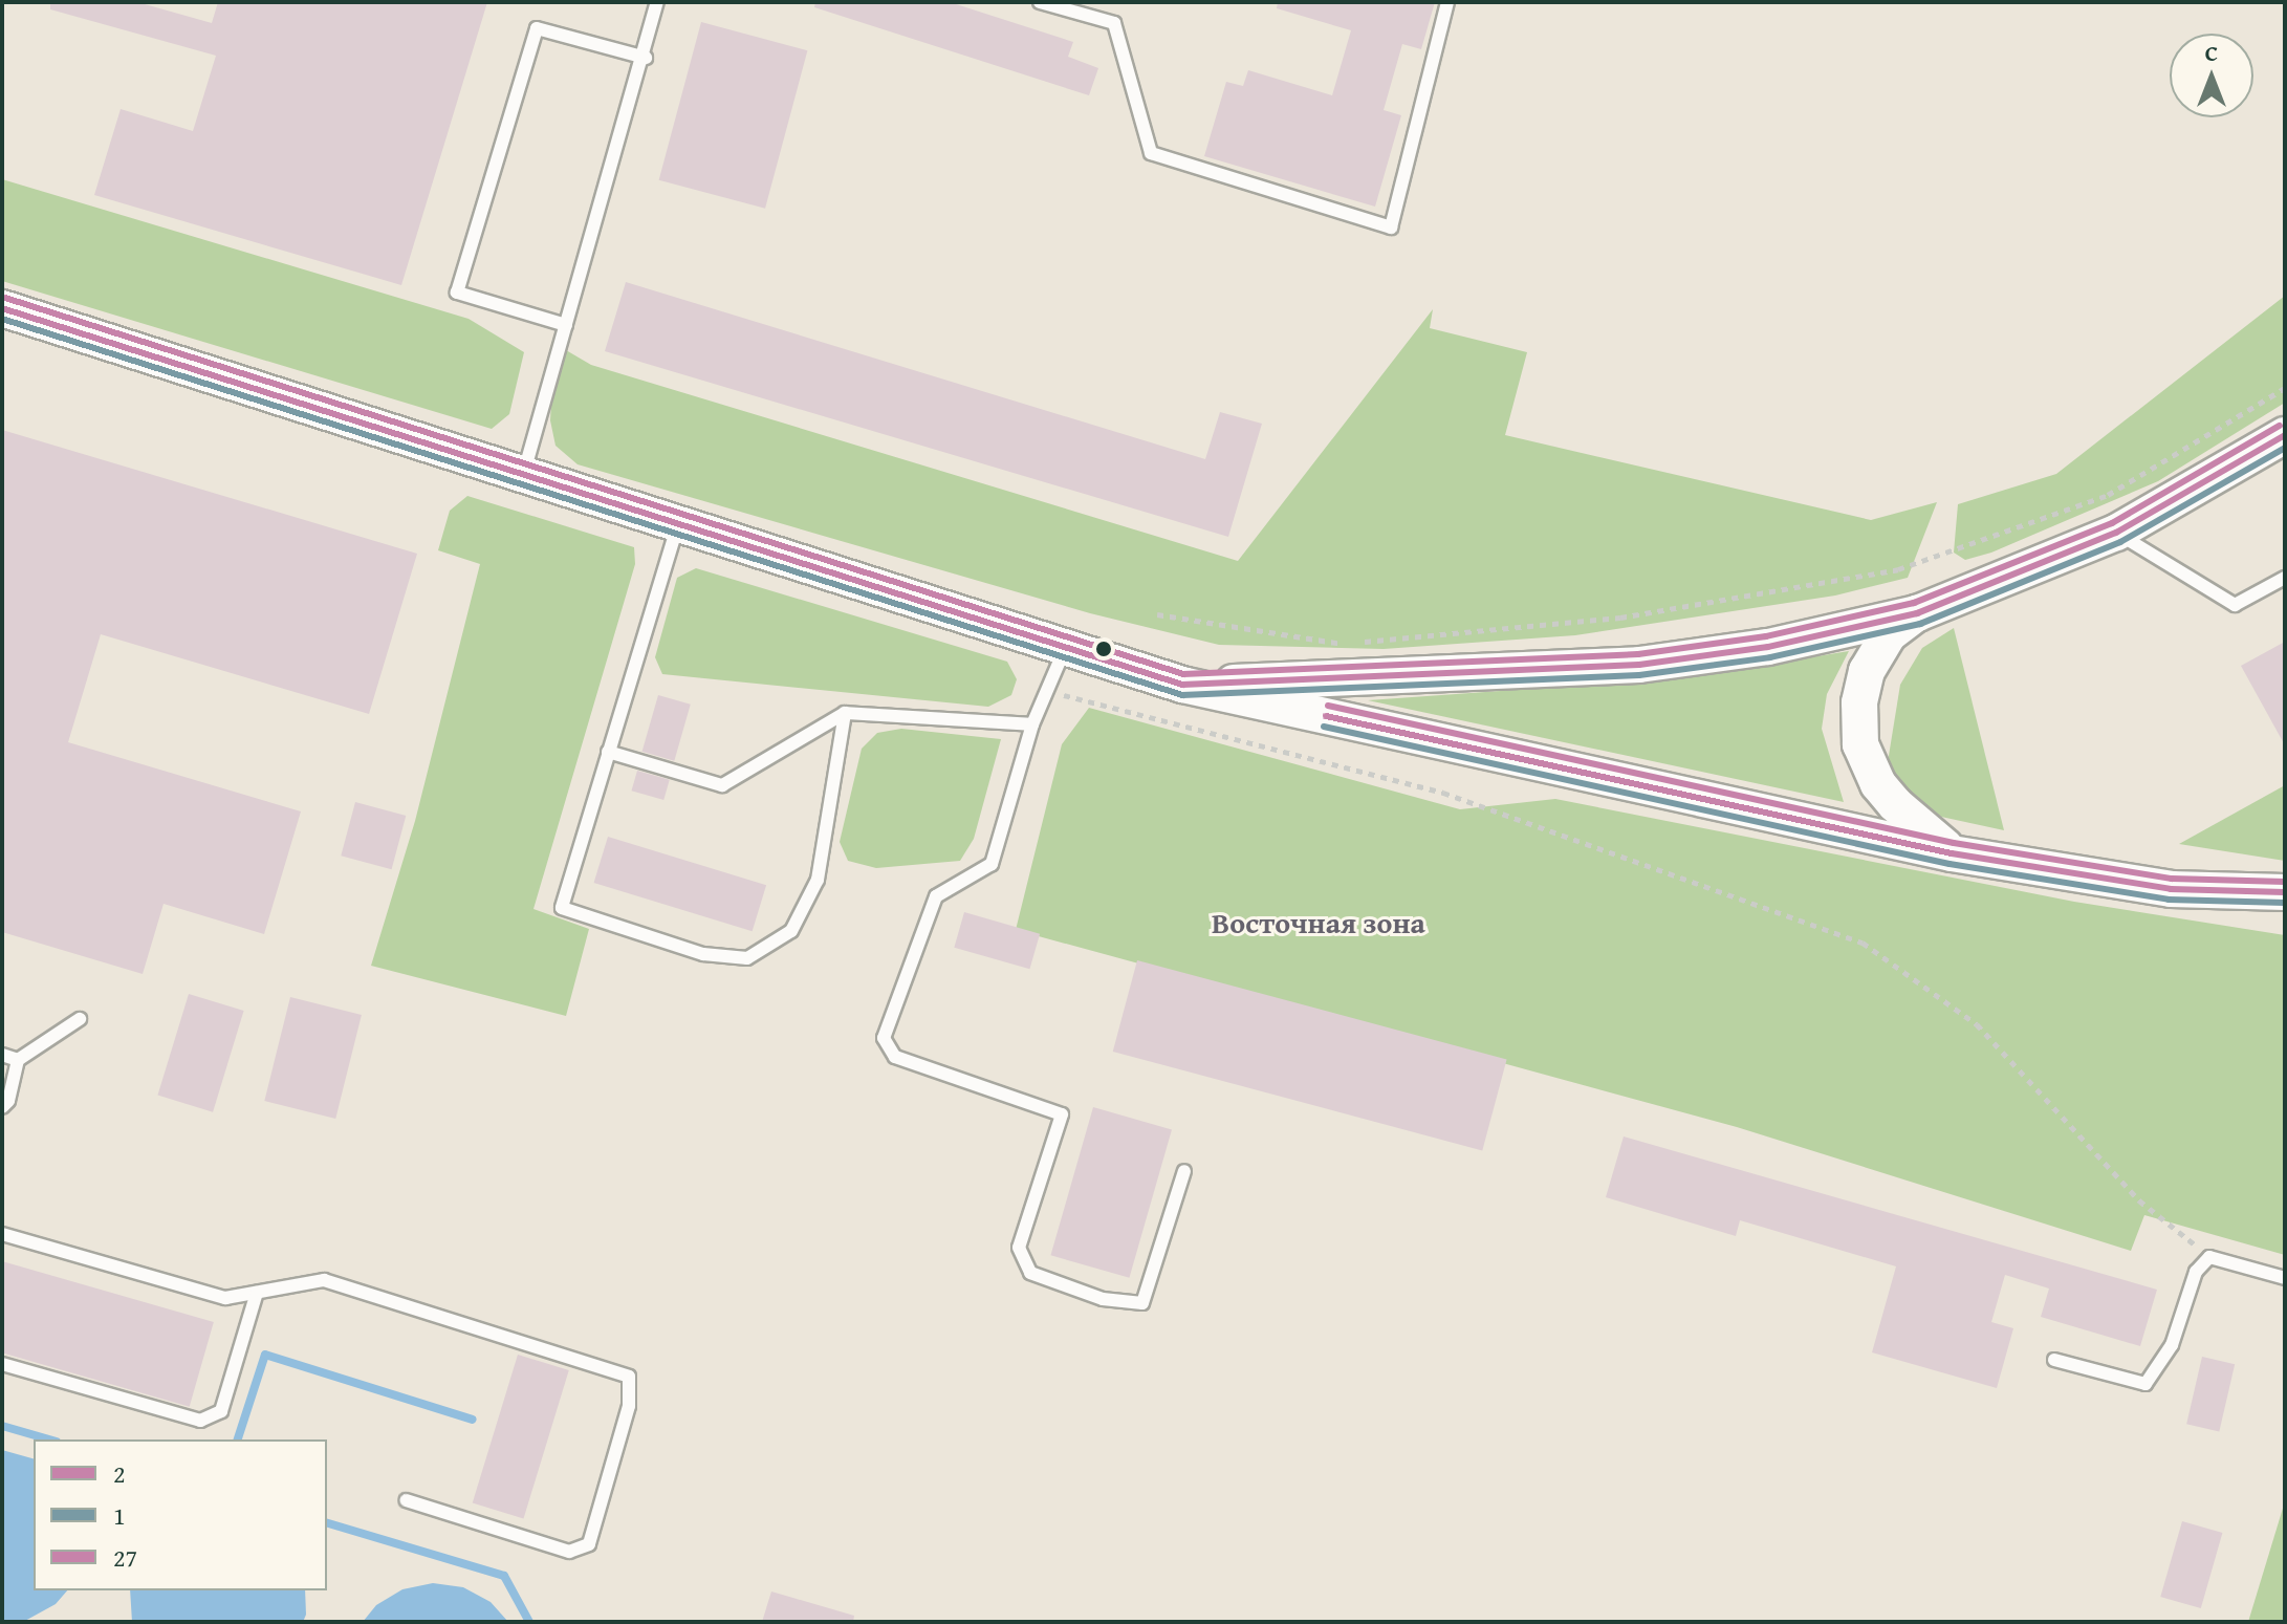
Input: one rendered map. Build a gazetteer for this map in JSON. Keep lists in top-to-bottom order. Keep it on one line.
{"districts":["Восточная зона"],"lines":["transit line 27","transit line 2","transit line 1"],"legend":["2","1","27"],"north":"top"}
